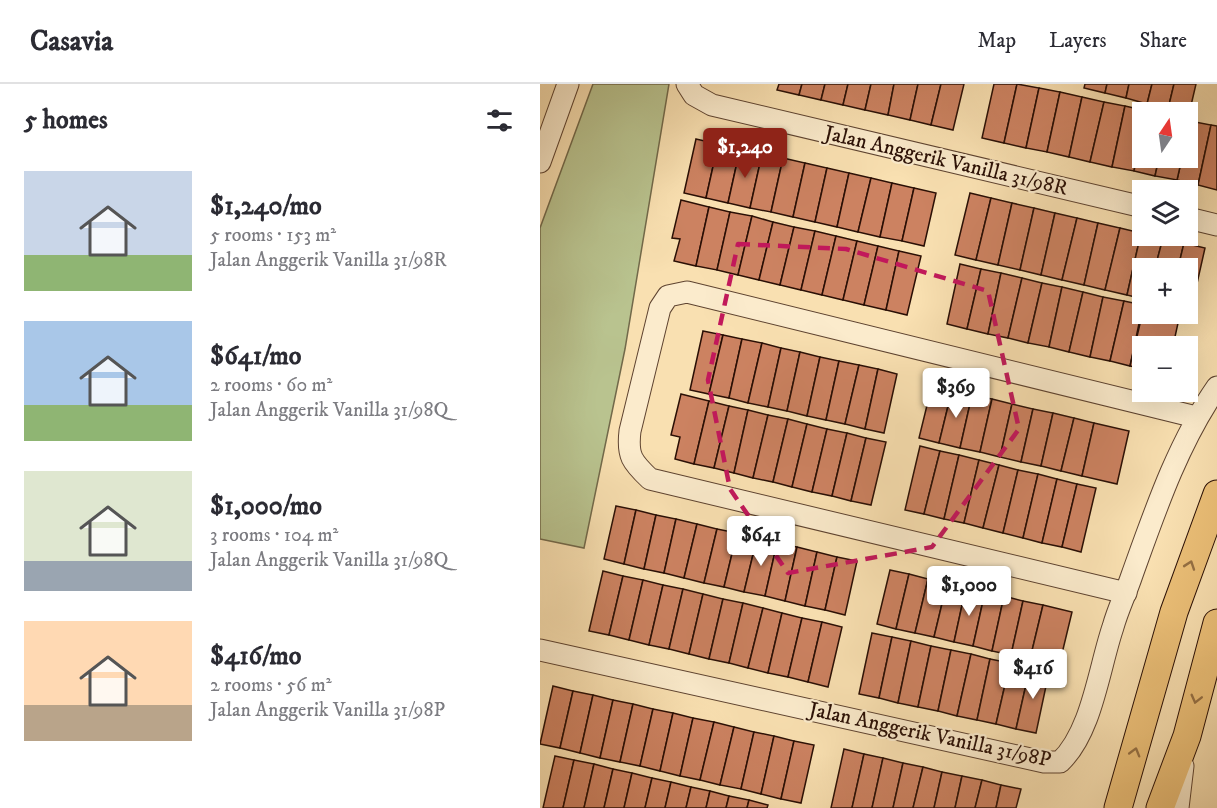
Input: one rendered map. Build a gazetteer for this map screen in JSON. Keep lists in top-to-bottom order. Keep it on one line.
{"streets":{"street":["Jalan Anggerik Vanilla 31/98R","Jalan Anggerik Vanilla 31/98P"]},"north":"top","page":{"header":"Casavia","nav":["Map","Layers","Share"],"heading":"5 homes","map_buttons":["+","−"],"price":["$1,240","$369","$641","$1,000","$416"],"list":[{"name":"$1,240/mo","note":"5 rooms · 153 m² · Jalan Anggerik Vanilla 31/98R"},{"name":"$641/mo","note":"2 rooms · 60 m² · Jalan Anggerik Vanilla 31/98Q"},{"name":"$1,000/mo","note":"3 rooms · 104 m² · Jalan Anggerik Vanilla 31/98Q"},{"name":"$416/mo","note":"2 rooms · 56 m² · Jalan Anggerik Vanilla 31/98P"}]}}
